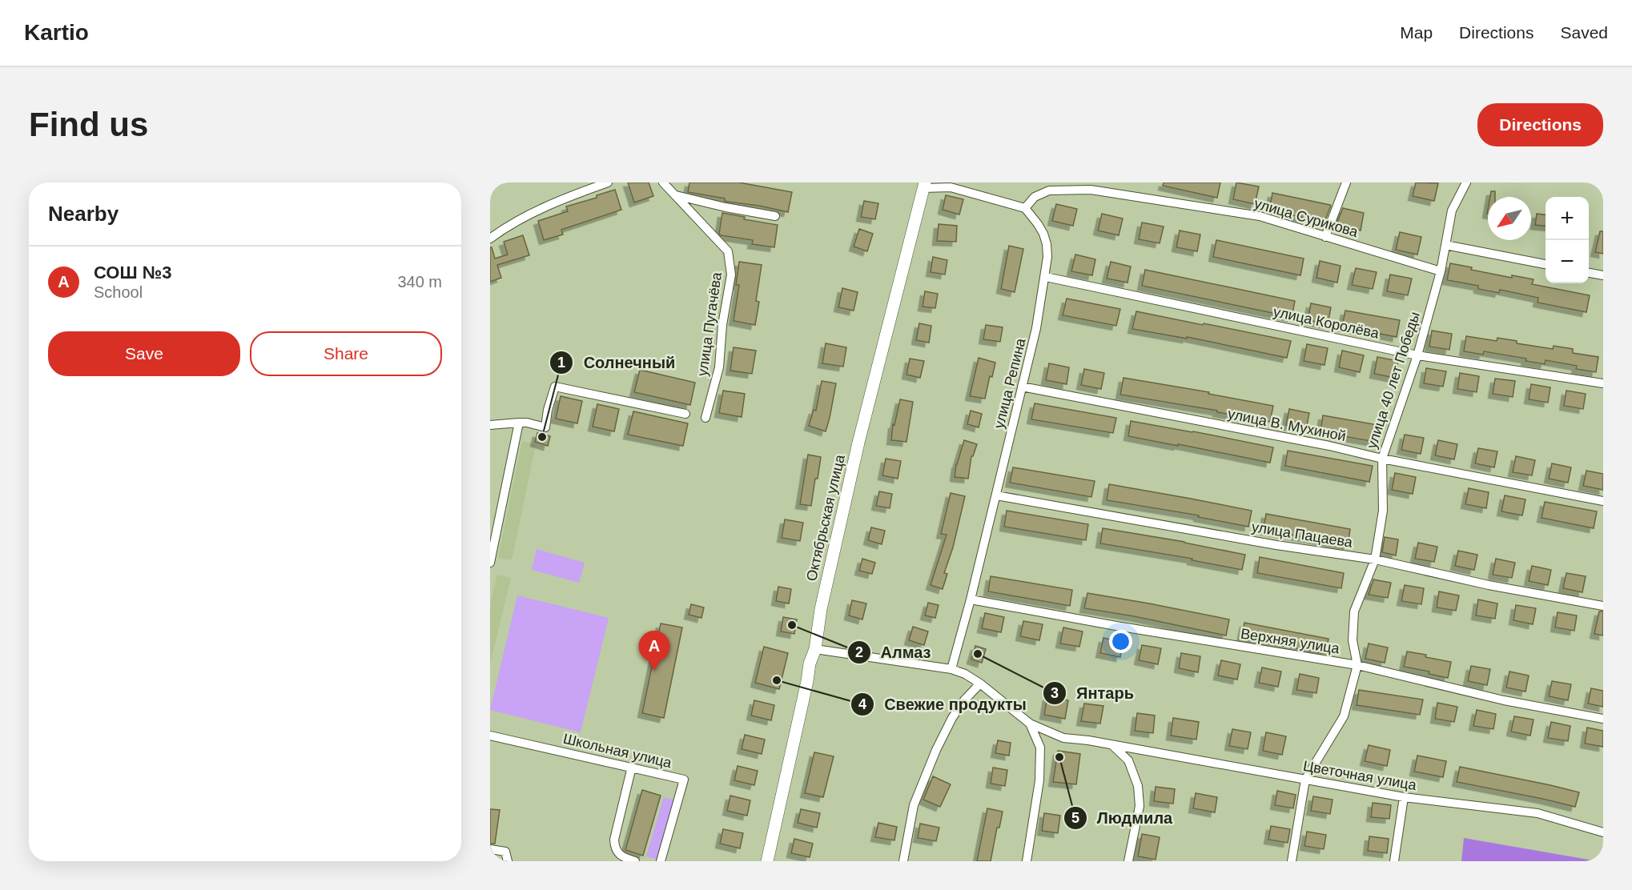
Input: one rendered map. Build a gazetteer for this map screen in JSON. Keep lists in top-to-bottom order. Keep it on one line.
{"streets":{"main road":["Октябрьская улица"],"street":["улица Сурикова","улица Королёва","улица Пугачёва","улица 40 лет Победы","улица Репина","улица В. Мухиной","улица Пацаева","Верхняя улица","Школьная улица","Цветочная улица"]},"crossings":[["улица Сурикова","улица 40 лет Победы"],["улица Сурикова","улица Репина"],["улица Королёва","улица 40 лет Победы"],["улица Королёва","улица Репина"],["улица 40 лет Победы","улица В. Мухиной"],["улица 40 лет Победы","улица Пацаева"],["улица 40 лет Победы","Верхняя улица"],["улица 40 лет Победы","Цветочная улица"],["улица Репина","улица В. Мухиной"],["улица Репина","улица Пацаева"],["улица Репина","Верхняя улица"]],"places":["Солнечный","Алмаз","Янтарь","Свежие продукты","Людмила"],"north":"bottom left","page":{"header":"Kartio","nav":["Map","Directions","Saved"],"buttons":["Directions",["Save","Share"]],"title":"Find us","heading":"Nearby","map_buttons":["+","−"],"list":[{"mark":"A","name":"СОШ №3","note":"School","value":"340 m"}],"pins":"A"}}
